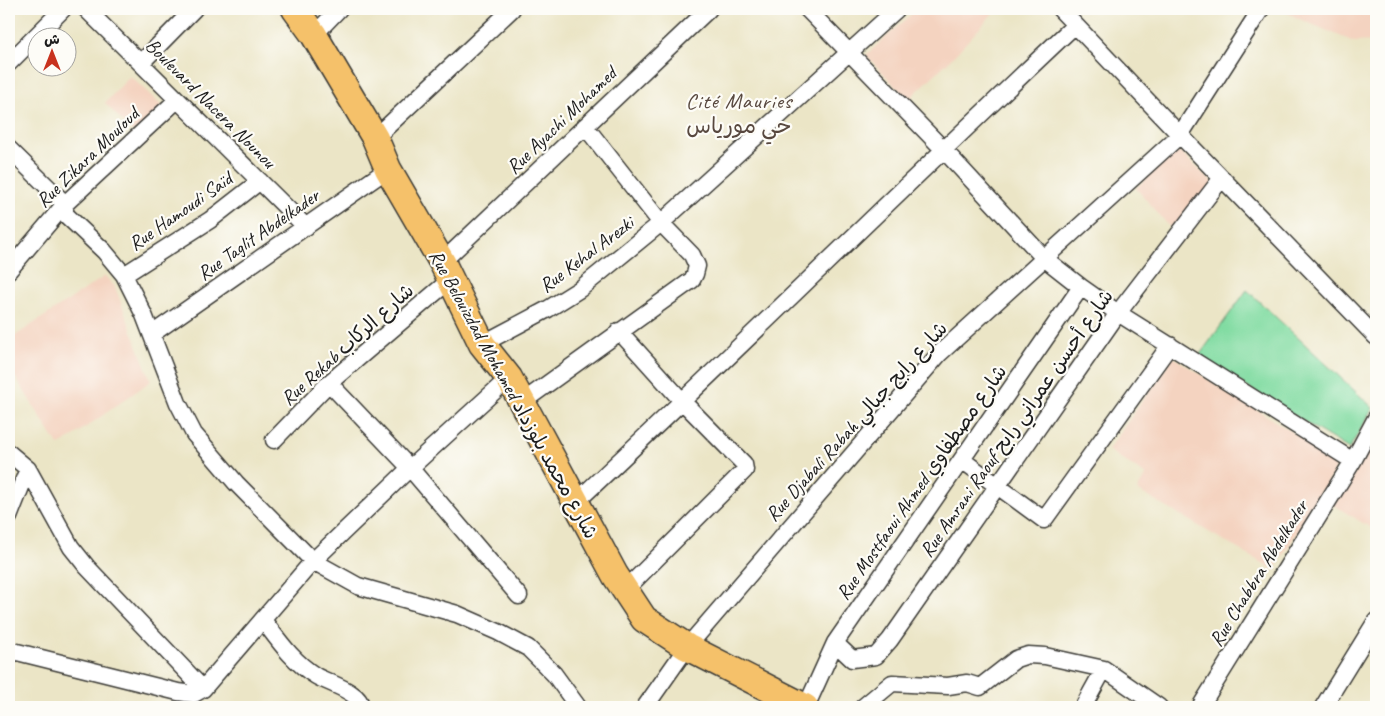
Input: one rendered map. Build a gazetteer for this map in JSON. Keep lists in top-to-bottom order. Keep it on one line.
{"streets":{"main road":["Rue Belouizdad Mohamed شارع محمد بلوزداد"],"street":["Boulevard Nacera Nounou","Rue Ayachi Mohamed","Rue Zikara Mouloud","Rue Hamoudi Saïd","Rue Taglit Abdelkader","Rue Kehal Arezki","Rue Rekab شارع الركاب","Rue Djabali Rabah شارع رابح جبالي","Rue Amrani Raouf شارع أحسن عمراني رابح","Rue Mostfaoui Ahmed شارع مصطفاوي","Rue Chabbra Abdelkader"]},"crossings":[["Boulevard Nacera Nounou","Rue Zikara Mouloud"],["Boulevard Nacera Nounou","Rue Hamoudi Saïd"],["Boulevard Nacera Nounou","Rue Taglit Abdelkader"],["Rue Ayachi Mohamed","Rue Rekab شارع الركاب"],["Rue Ayachi Mohamed","Rue Belouizdad Mohamed شارع محمد بلوزداد"],["Rue Taglit Abdelkader","Rue Belouizdad Mohamed شارع محمد بلوزداد"],["Rue Kehal Arezki","Rue Belouizdad Mohamed شارع محمد بلوزداد"],["Rue Rekab شارع الركاب","Rue Belouizdad Mohamed شارع محمد بلوزداد"],["Rue Belouizdad Mohamed شارع محمد بلوزداد","Rue Djabali Rabah شارع رابح جبالي"],["Rue Belouizdad Mohamed شارع محمد بلوزداد","Rue Mostfaoui Ahmed شارع مصطفاوي"],["Rue Amrani Raouf شارع أحسن عمراني رابح","Rue Mostfaoui Ahmed شارع مصطفاوي"]],"districts":["Cité Mauries حي مورياس"],"north":"top"}
